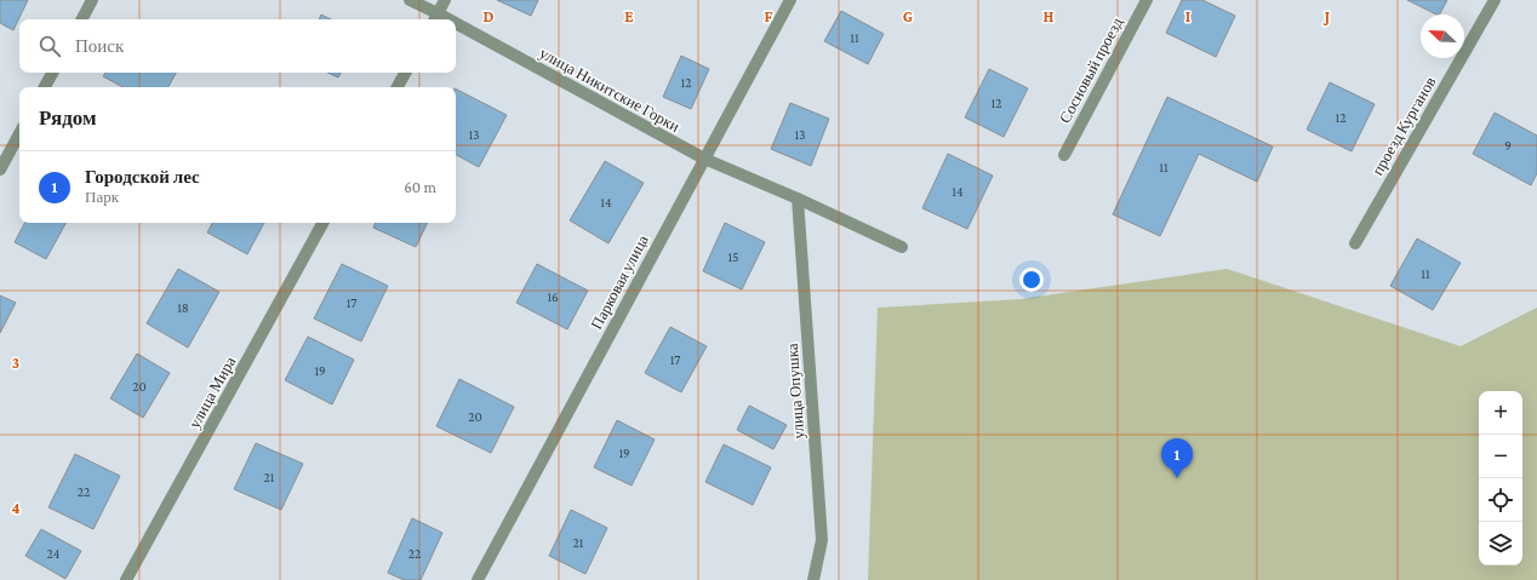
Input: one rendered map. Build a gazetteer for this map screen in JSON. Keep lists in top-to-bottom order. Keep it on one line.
{"streets":{"street":["Сосновый проезд","улица Никитские Горки","проезд Курганов","Парковая улица","улица Опушка","улица Мира"]},"crossings":[["улица Никитские Горки","Парковая улица"],["улица Никитские Горки","улица Опушка"]],"house_numbers":["11","12","12","12","13","13","9","11","14","14","15","11","16","17","18","17","19","20","20","19","21","22","21","24","22"],"north":"top left","page":{"search":"Поиск","heading":"Рядом","list":[{"mark":"1","name":"Городской лес","note":"Парк","value":"60 m"}],"map_buttons":["+","−"],"pins":"1"},"grid":{"columns":["D","E","F","G","H","I","J"],"rows":["3","4"]}}
